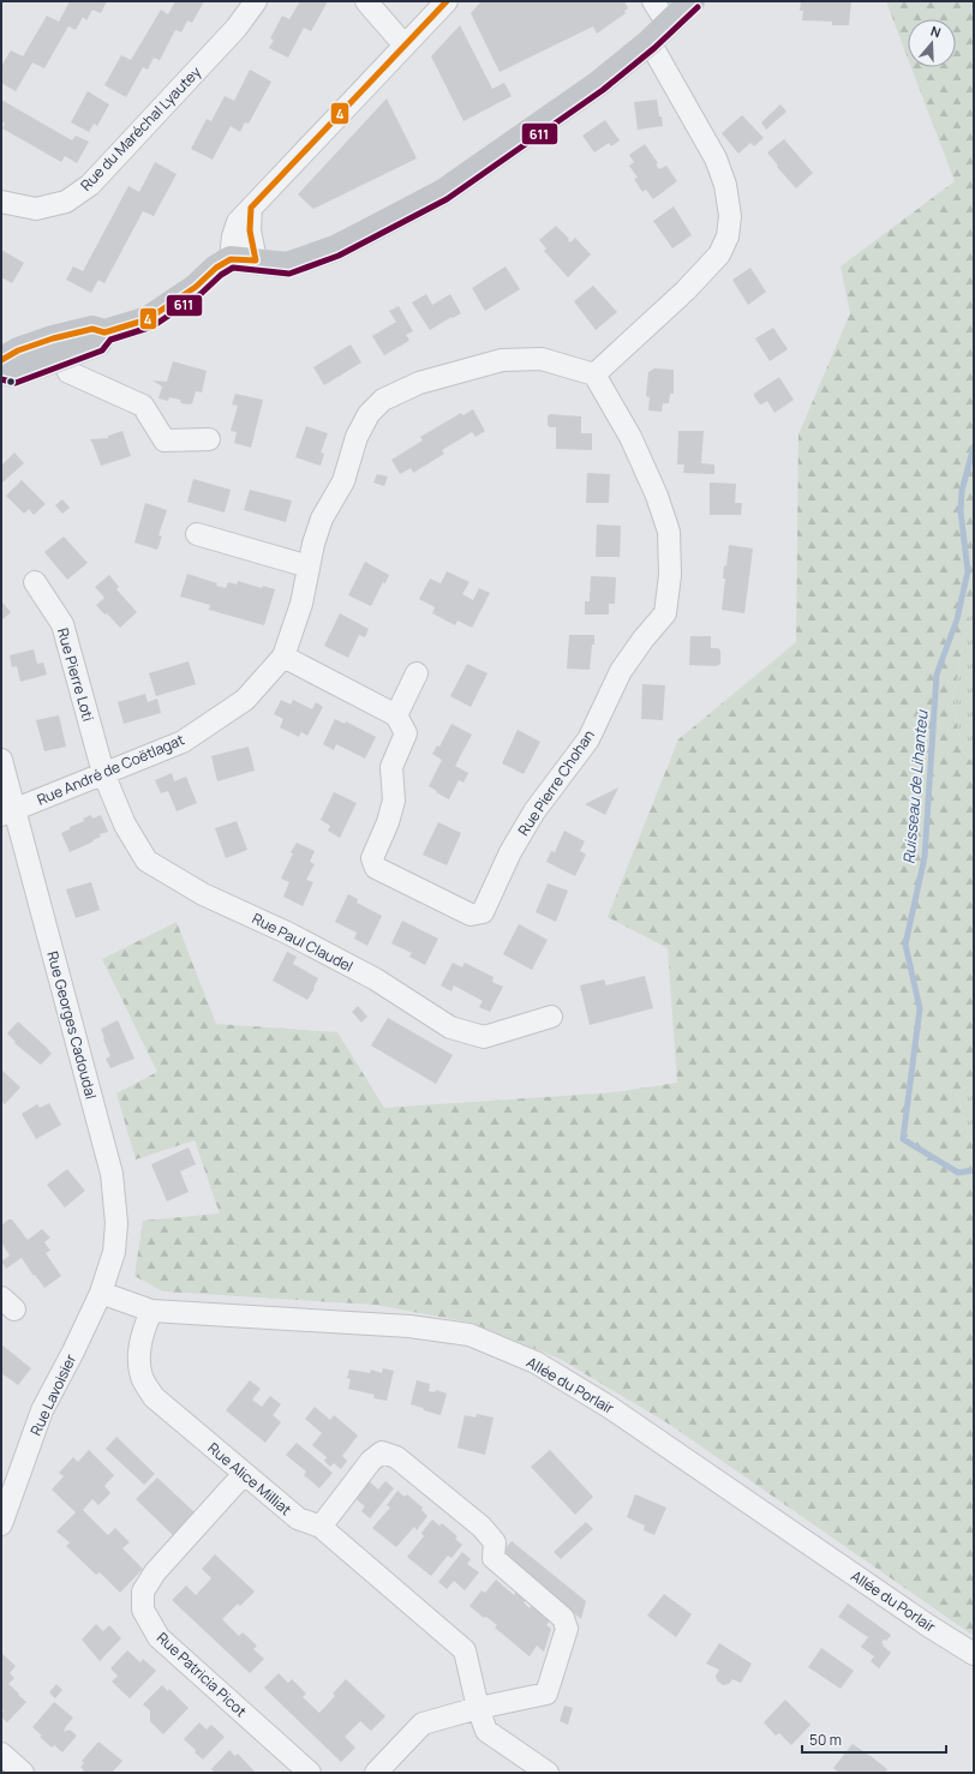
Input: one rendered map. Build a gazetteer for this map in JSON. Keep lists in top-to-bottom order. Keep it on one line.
{"streets":{"street":["Rue du Maréchal Lyautey","Rue Pierre Loti","Rue André de Coëtlagat","Rue Pierre Chohan","Rue Paul Claudel","Rue Georges Cadoudal","Allée du Porlair","Rue Lavoisier","Rue Alice Milliat","Rue Patricia Picot"]},"crossings":[["Rue Pierre Loti","Rue André de Coëtlagat"],["Rue Pierre Loti","Rue Paul Claudel"],["Rue André de Coëtlagat","Rue Pierre Chohan"],["Rue André de Coëtlagat","Rue Paul Claudel"],["Rue André de Coëtlagat","Rue Georges Cadoudal"],["Rue Georges Cadoudal","Allée du Porlair"],["Rue Georges Cadoudal","Rue Lavoisier"],["Allée du Porlair","Rue Lavoisier"],["Allée du Porlair","Rue Alice Milliat"],["Rue Alice Milliat","Rue Patricia Picot"]],"water":["Ruisseau de Lihanteu"],"lines":["transit line 4","transit line 611"],"scale_bar":"50 m","north":"top"}
